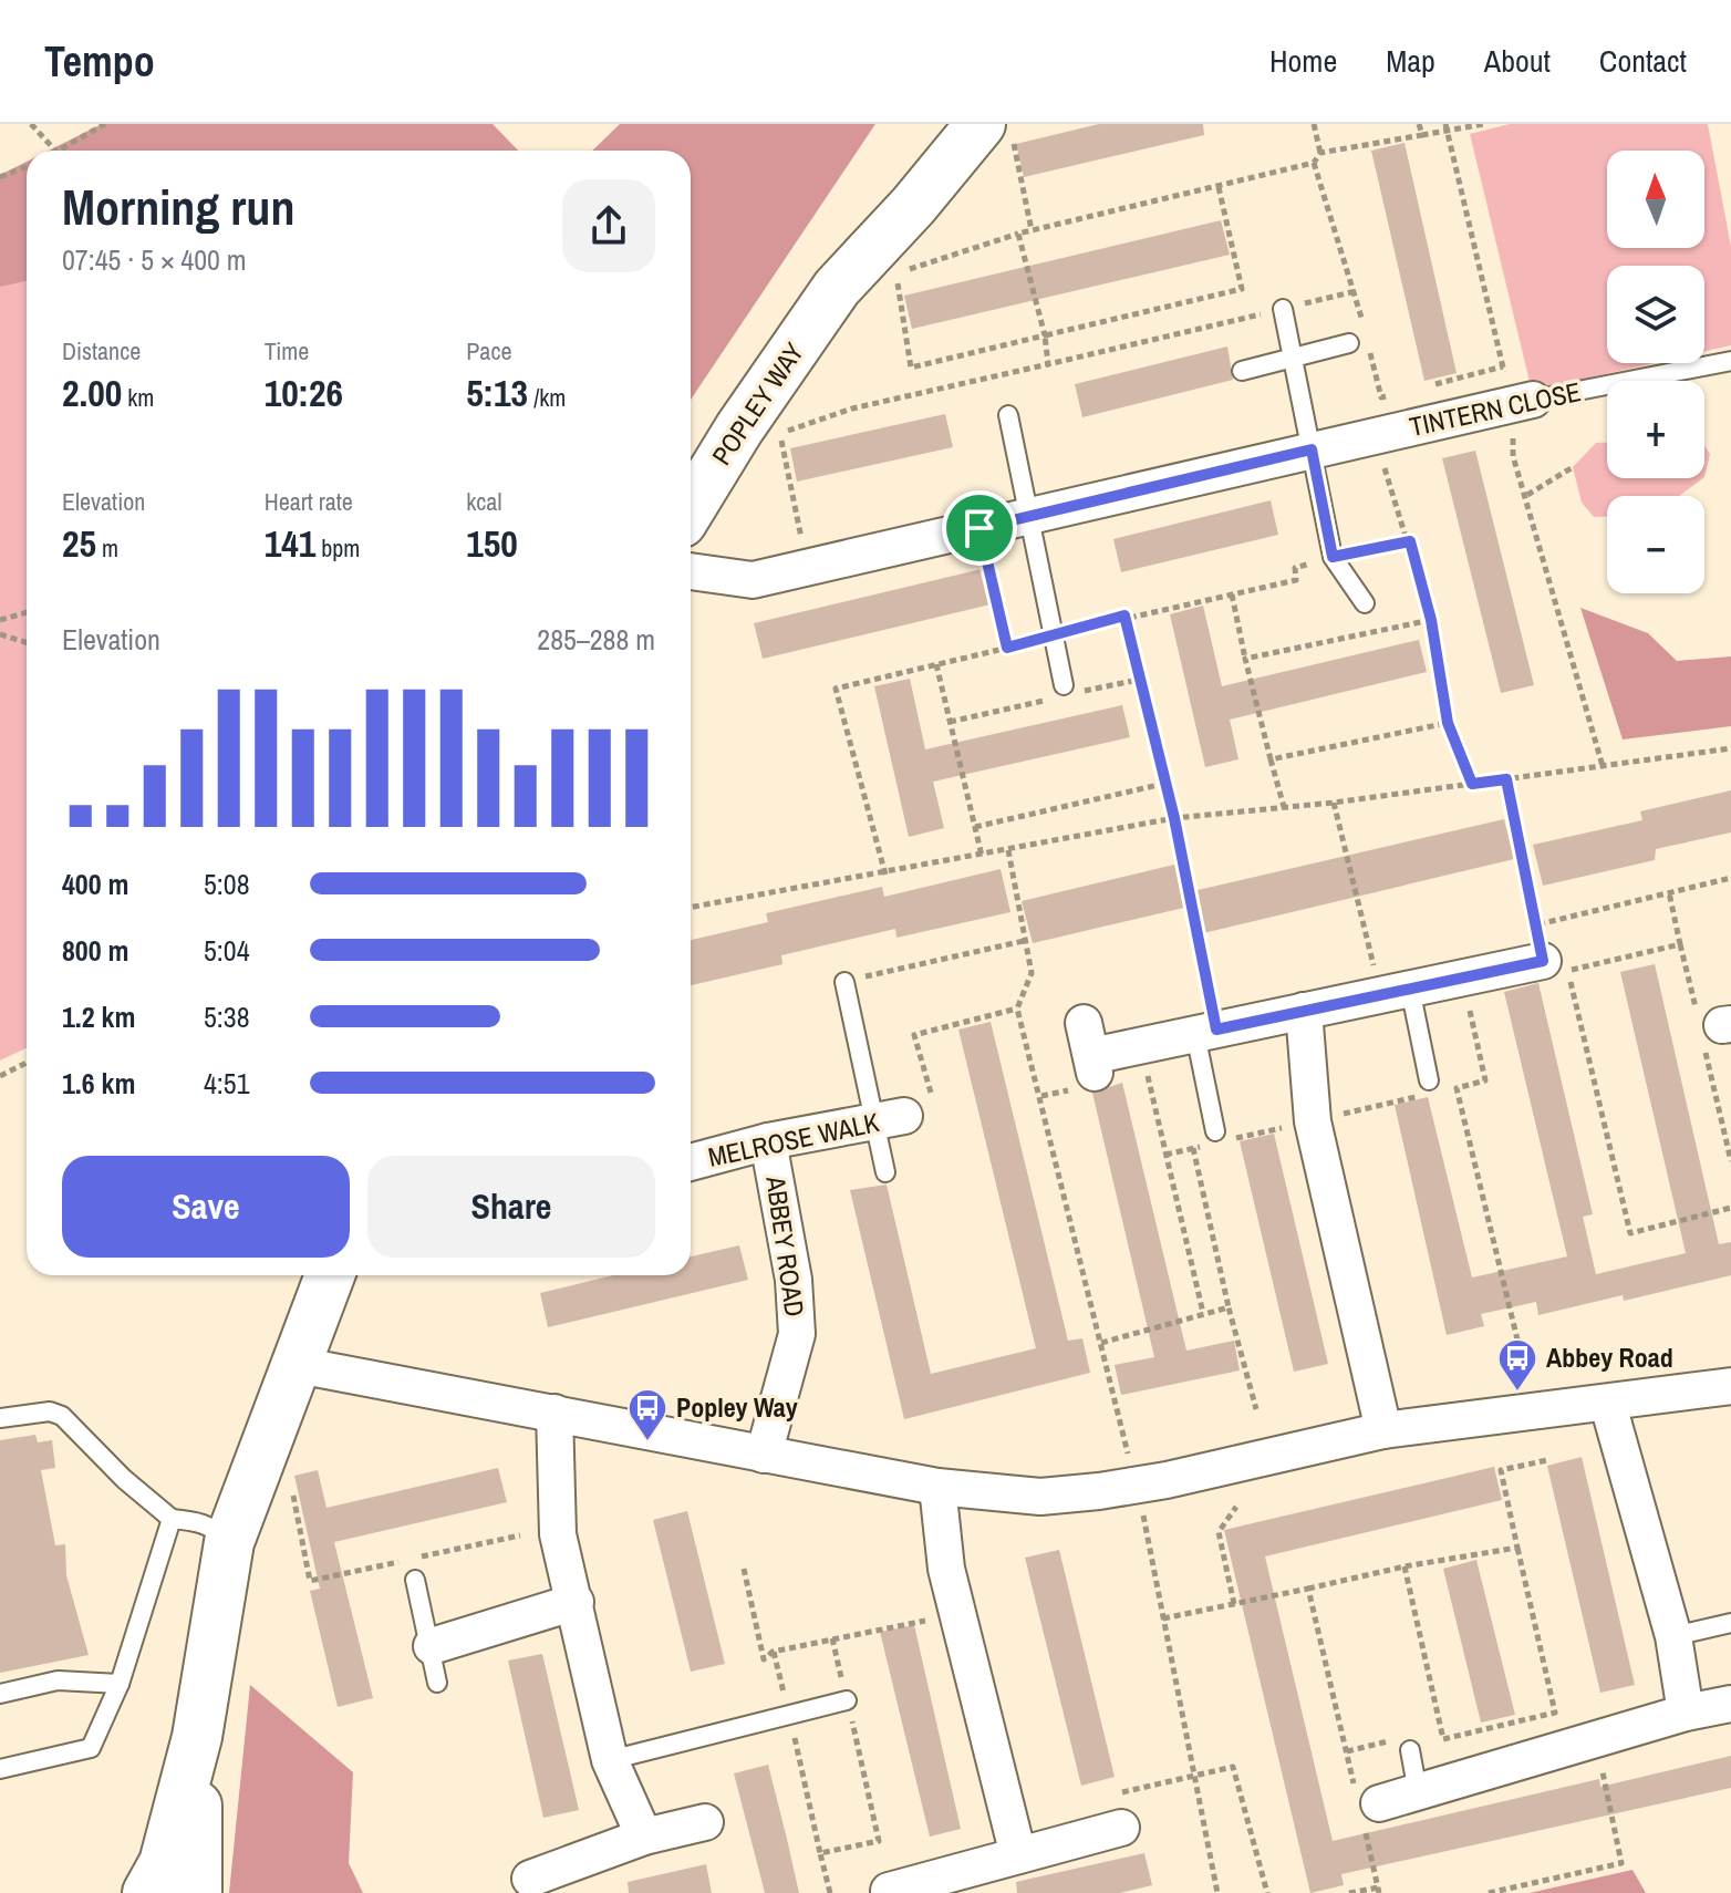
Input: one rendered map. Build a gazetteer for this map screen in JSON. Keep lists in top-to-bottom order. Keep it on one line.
{"streets":{"street":["POPLEY WAY","TINTERN CLOSE","MELROSE WALK","ABBEY ROAD"]},"crossings":[["MELROSE WALK","ABBEY ROAD"]],"places":{"bus stop":["Abbey Road","Popley Way"]},"north":"top","page":{"header":"Tempo","nav":["Home","Map","About","Contact"],"map_buttons":["+","−"],"heading":["Morning run","07:45 · 5 × 400 m"],"stats":[["Distance","2.00 km"],["Time","10:26"],["Pace","5:13 /km"],["Elevation","25 m"],["Heart rate","141 bpm"],["kcal","150"]],"chart":["Elevation","285–288 m"],"list":[{"name":"400 m","note":"5:08"},{"name":"800 m","note":"5:04"},{"name":"1.2 km","note":"5:38"},{"name":"1.6 km","note":"4:51"}],"buttons":["Save","Share"]}}
